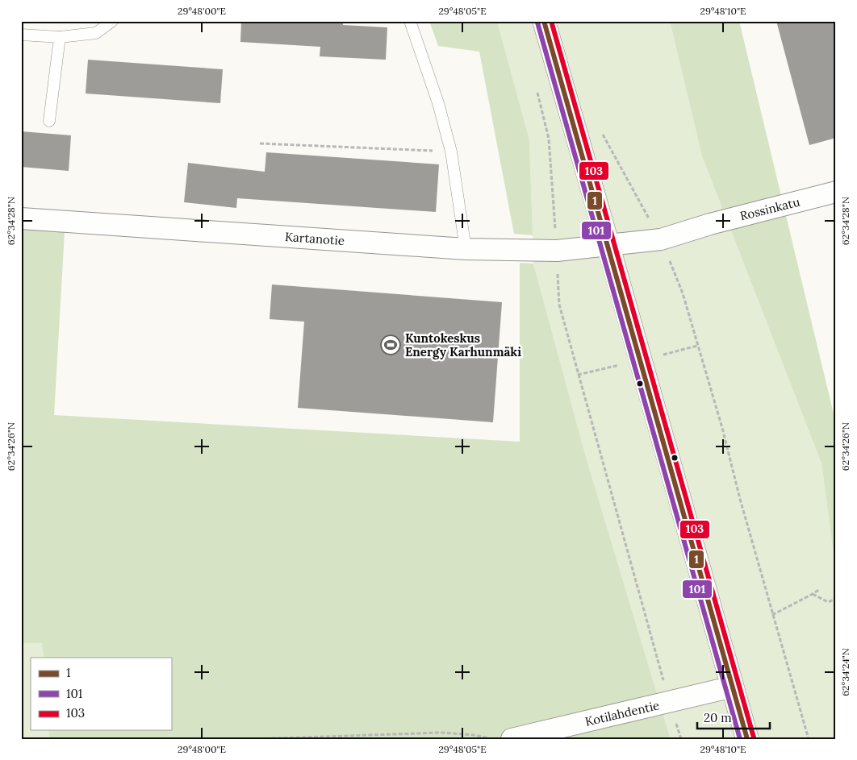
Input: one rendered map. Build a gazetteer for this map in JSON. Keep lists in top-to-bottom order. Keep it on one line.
{"streets":{"street":["Rossinkatu","Kartanotie","Kotilahdentie"]},"crossings":[["Rossinkatu","Kartanotie"]],"places":{"sports":["Kuntokeskus Energy Karhunmäki"]},"lines":["transit line 1","transit line 103","transit line 101"],"legend":["1","101","103"],"scale_bar":"20 m","coordinates":["29°48'00\"E","29°48'05\"E","29°48'10\"E","62°34'28\"N","62°34'26\"N","62°34'24\"N"]}
